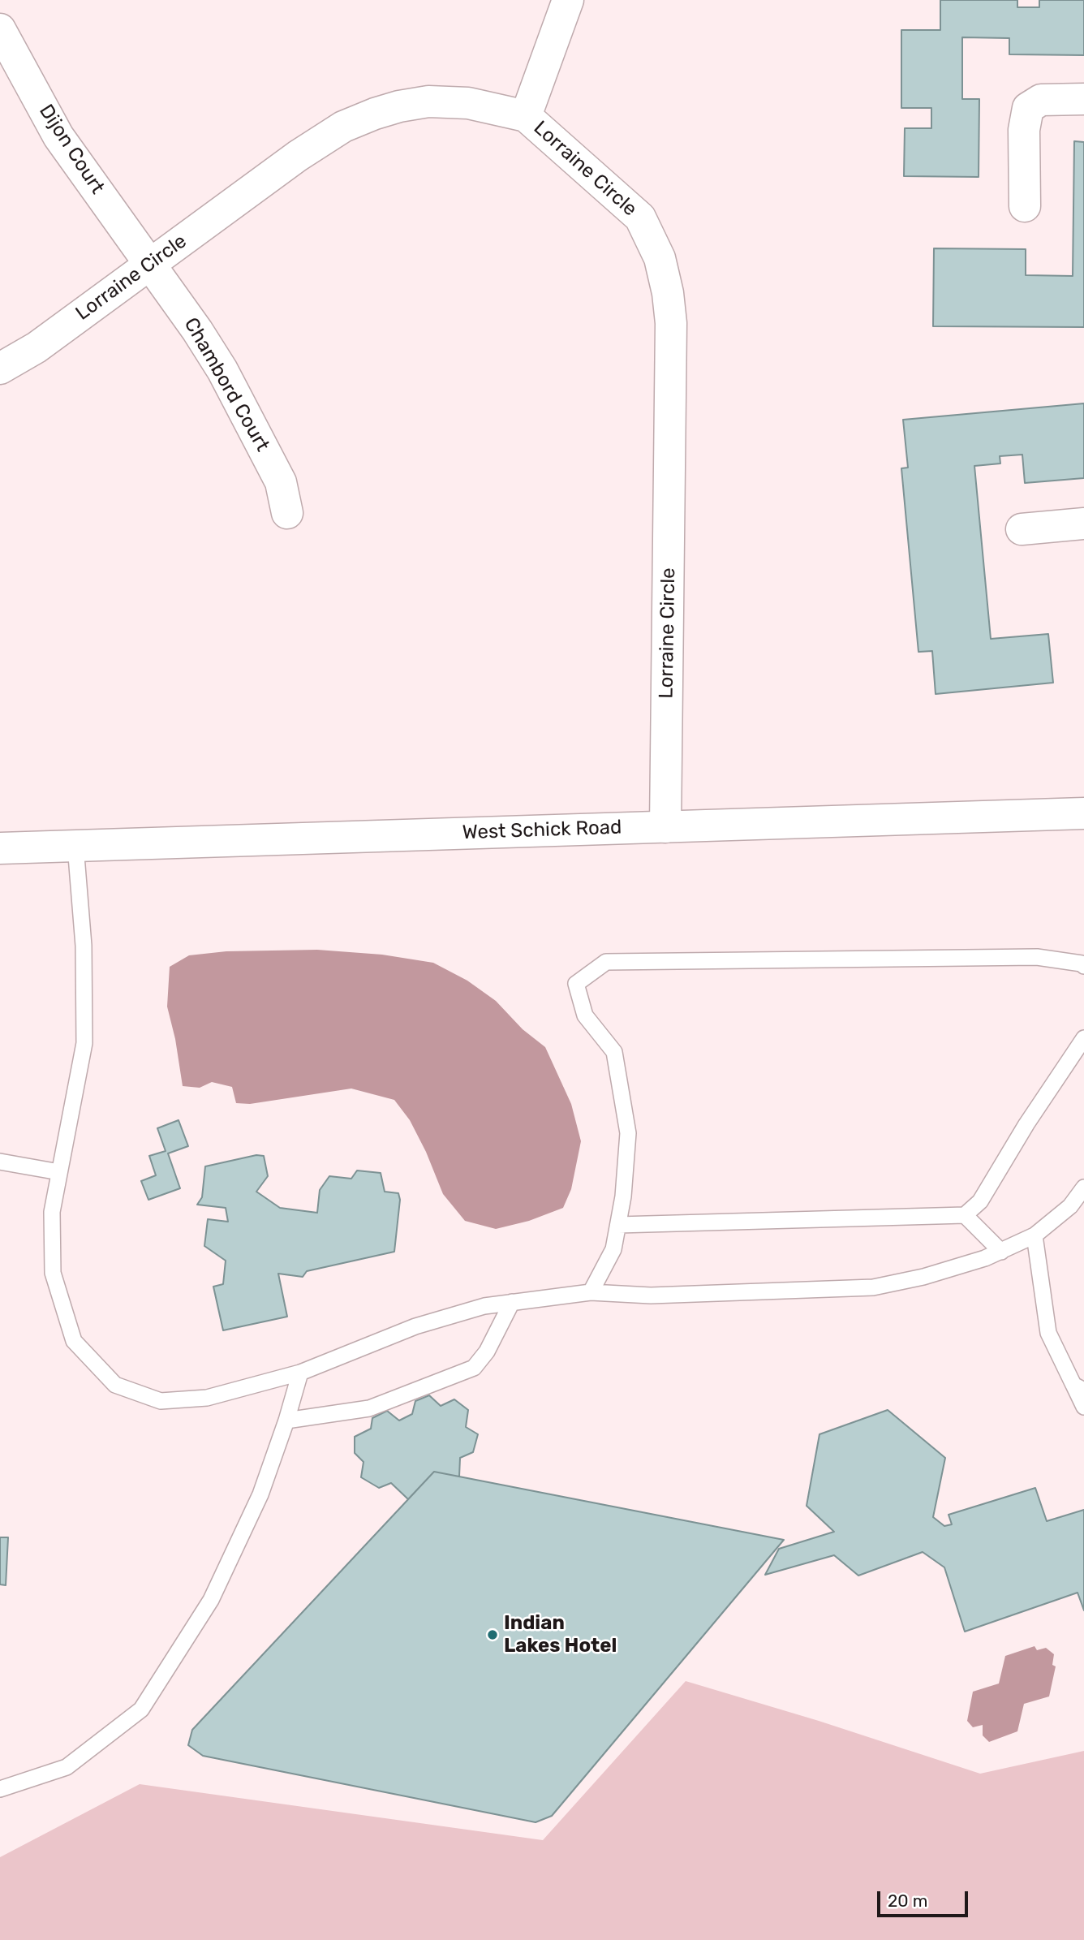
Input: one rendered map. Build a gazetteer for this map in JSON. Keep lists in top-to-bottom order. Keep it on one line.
{"streets":{"street":["Dijon Court","Lorraine Circle","Chambord Court","West Schick Road"]},"crossings":[["Dijon Court","Lorraine Circle"],["Dijon Court","Chambord Court"],["Lorraine Circle","Chambord Court"],["Lorraine Circle","West Schick Road"]],"places":["Indian Lakes Hotel"],"scale_bar":"20 m"}
